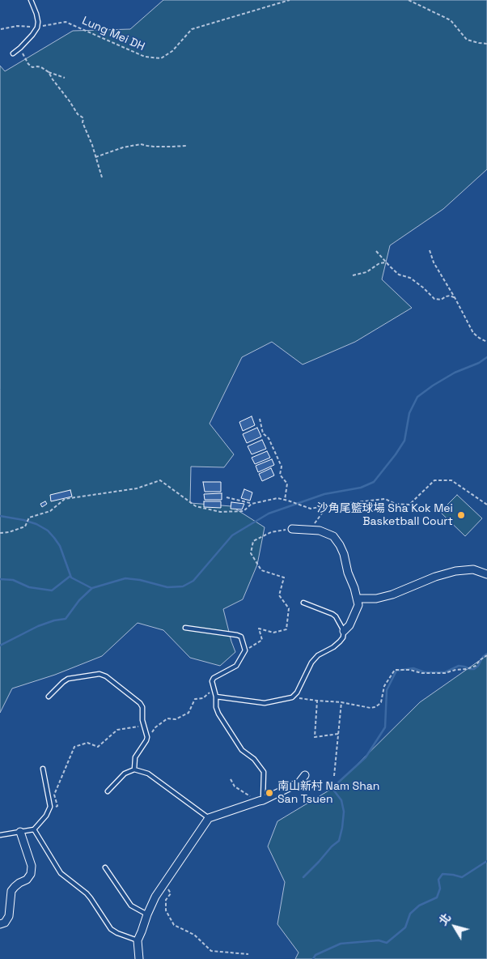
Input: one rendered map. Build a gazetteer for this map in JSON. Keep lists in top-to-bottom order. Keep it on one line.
{"streets":{"path":["Lung Mei DH"]},"places":["沙角尾籃球場 Sha Kok Mei Basketball Court","南山新村 Nam Shan San Tsuen"],"north":"top left"}
